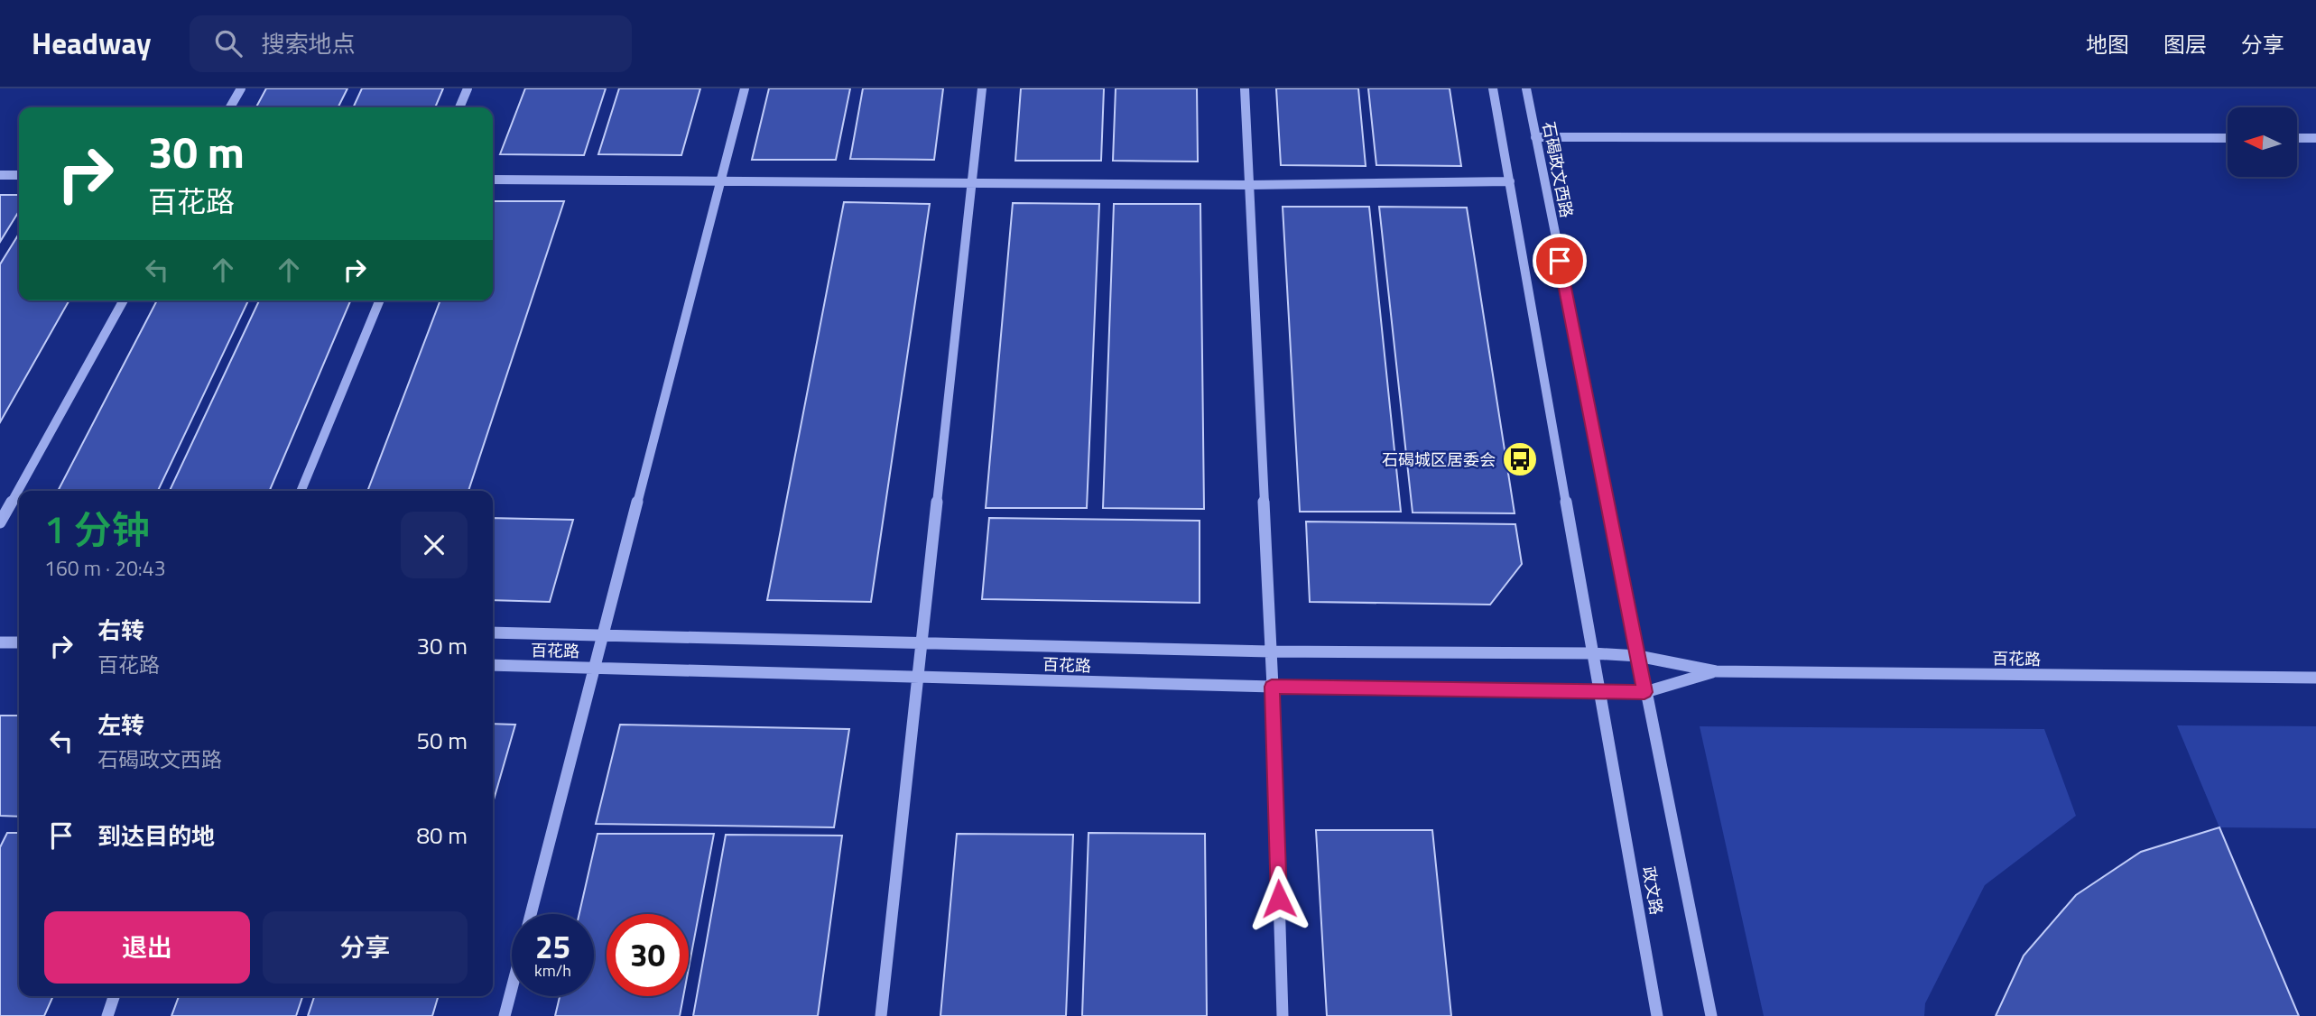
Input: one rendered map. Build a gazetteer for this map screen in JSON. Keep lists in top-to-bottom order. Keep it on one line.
{"streets":{"street":["石碣政文西路","百花路","政文路"]},"crossings":[["石碣政文西路","百花路"],["石碣政文西路","政文路"],["百花路","政文路"]],"places":{"bus stop":["石碣城区居委会"]},"north":"left","page":{"header":"Headway","search":"搜索地点","nav":["地图","图层","分享"],"turn":["30 m","百花路"],"heading":["1 分钟","160 m · 20:43"],"list":[{"name":"右转","note":"百花路","value":"30 m"},{"name":"左转","note":"石碣政文西路","value":"50 m"},{"name":"到达目的地","value":"80 m"}],"buttons":["退出","分享"],"speed":"25 km/h","limit":"30"}}
